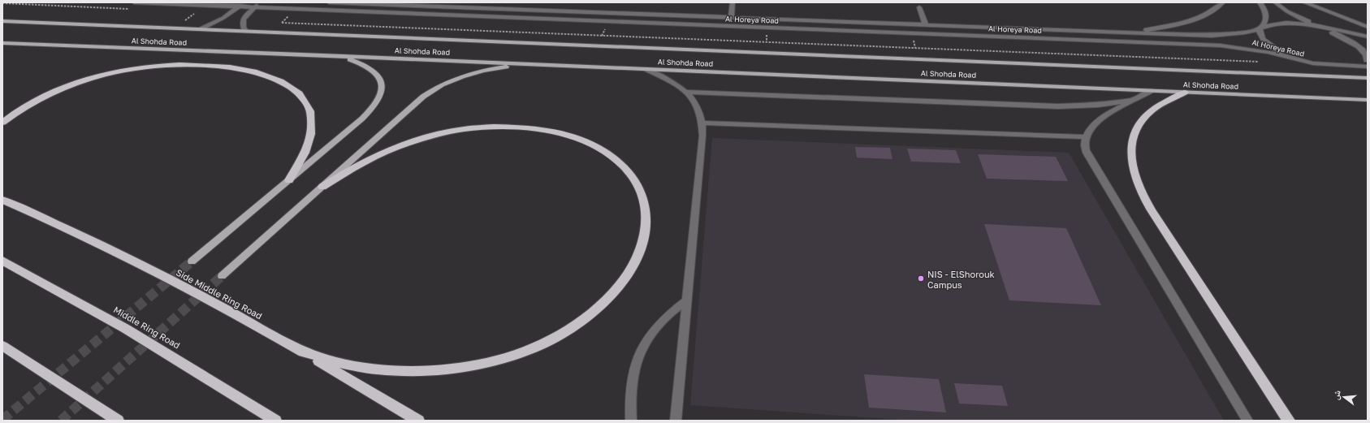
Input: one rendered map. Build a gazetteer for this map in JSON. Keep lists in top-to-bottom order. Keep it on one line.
{"streets":{"highway":["Side Middle Ring Road","Middle Ring Road"],"main road":["Al Shohda Road"],"street":["Al Horeya Road"]},"places":["NIS - ElShorouk Campus"],"north":"left"}
